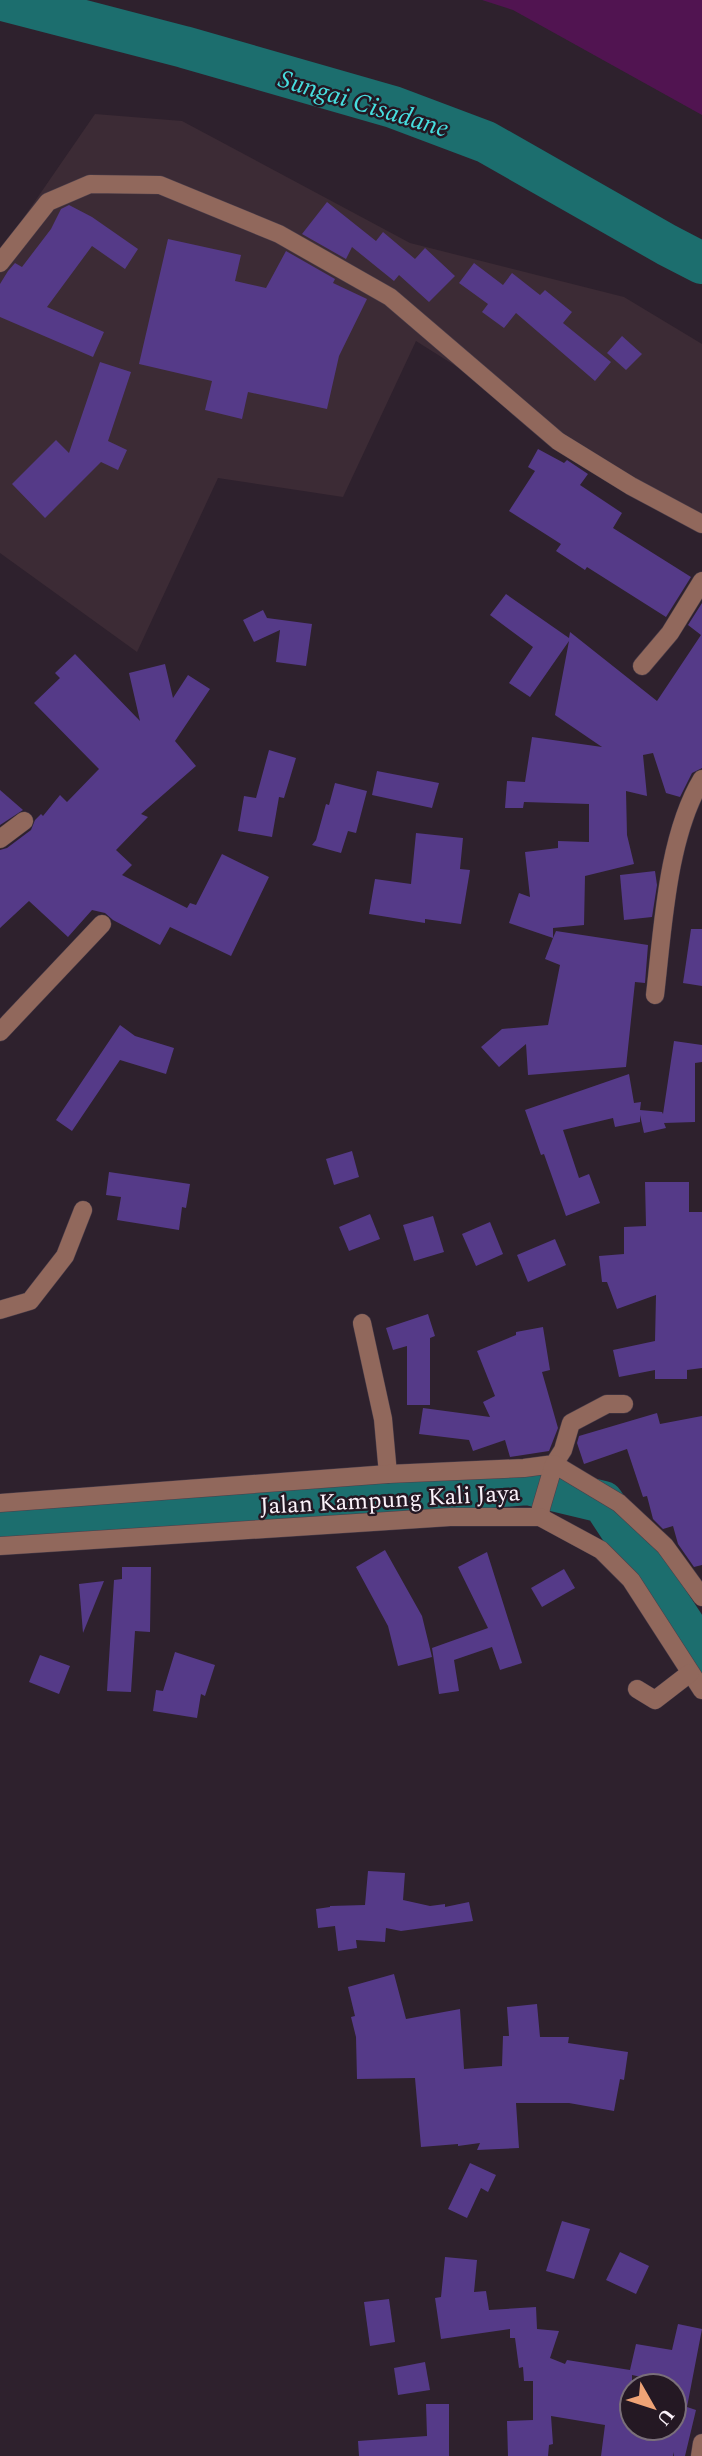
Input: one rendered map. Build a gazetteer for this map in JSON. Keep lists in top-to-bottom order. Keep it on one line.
{"streets":{"street":["Jalan Kampung Kali Jaya"]},"water":["Sungai Cisadane"],"north":"bottom right"}
